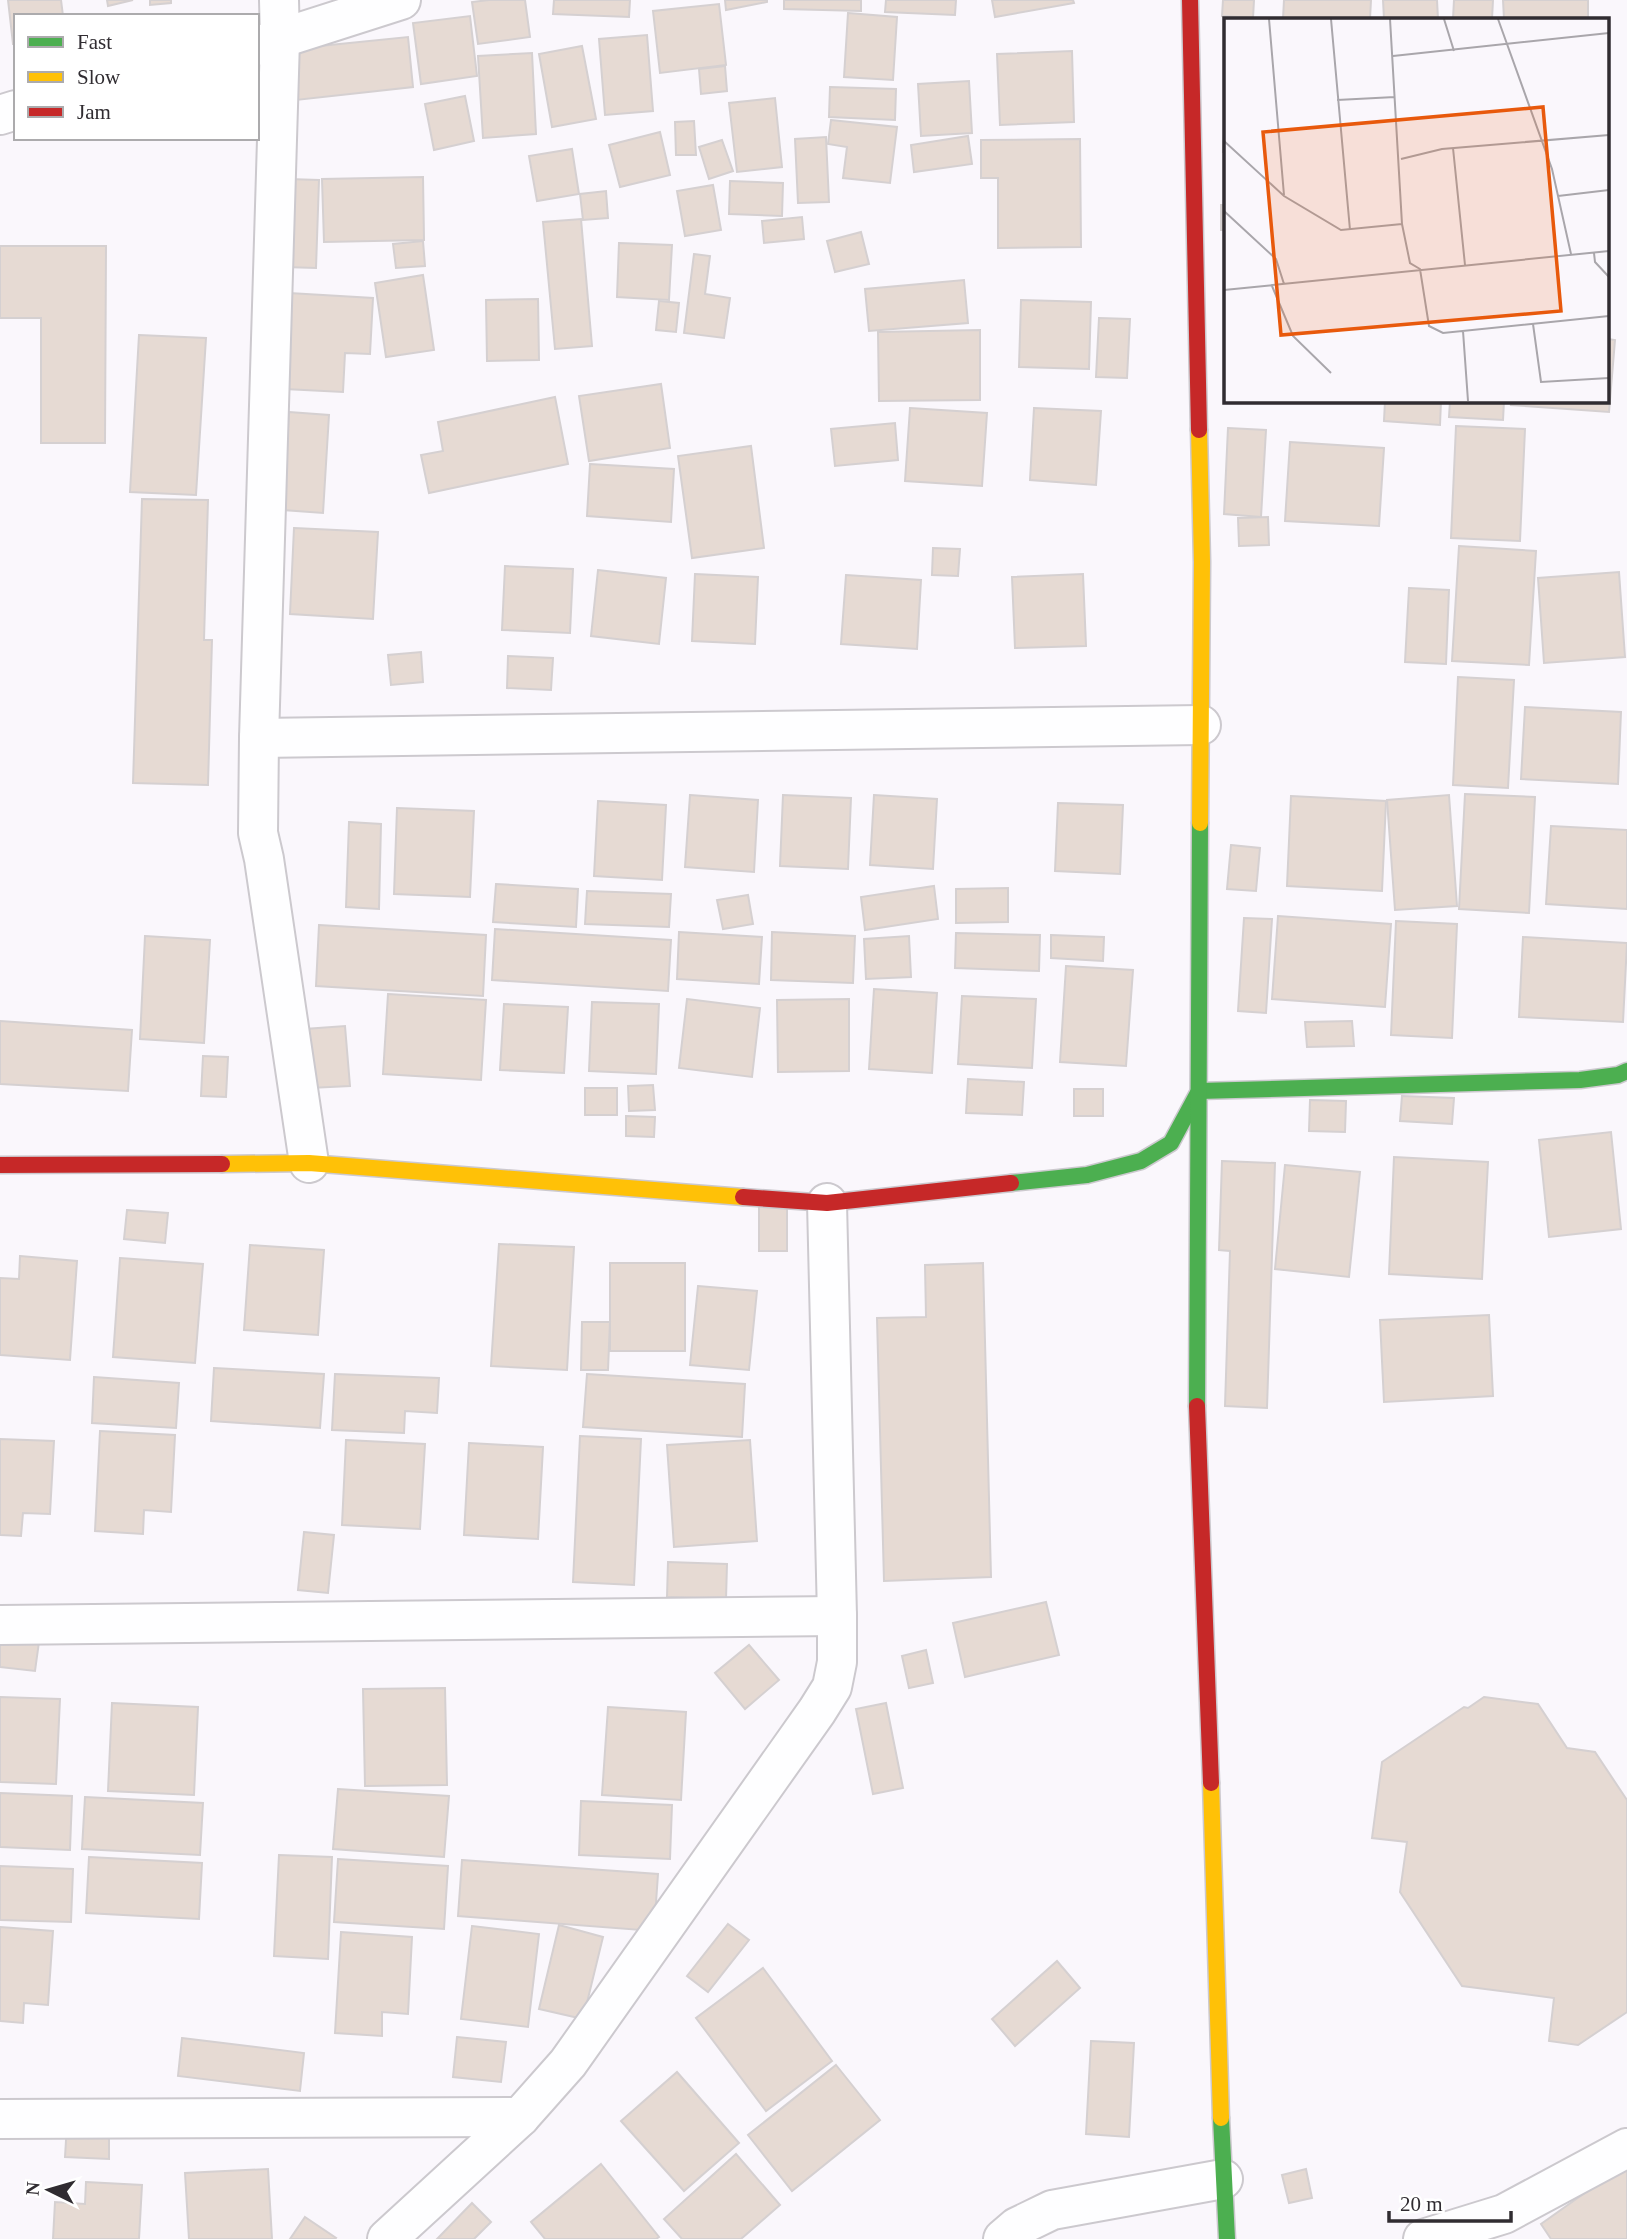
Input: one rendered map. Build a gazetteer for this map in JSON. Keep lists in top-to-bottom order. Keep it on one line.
{"legend":["Fast","Slow","Jam"],"scale_bar":"20 m","north":"left"}
